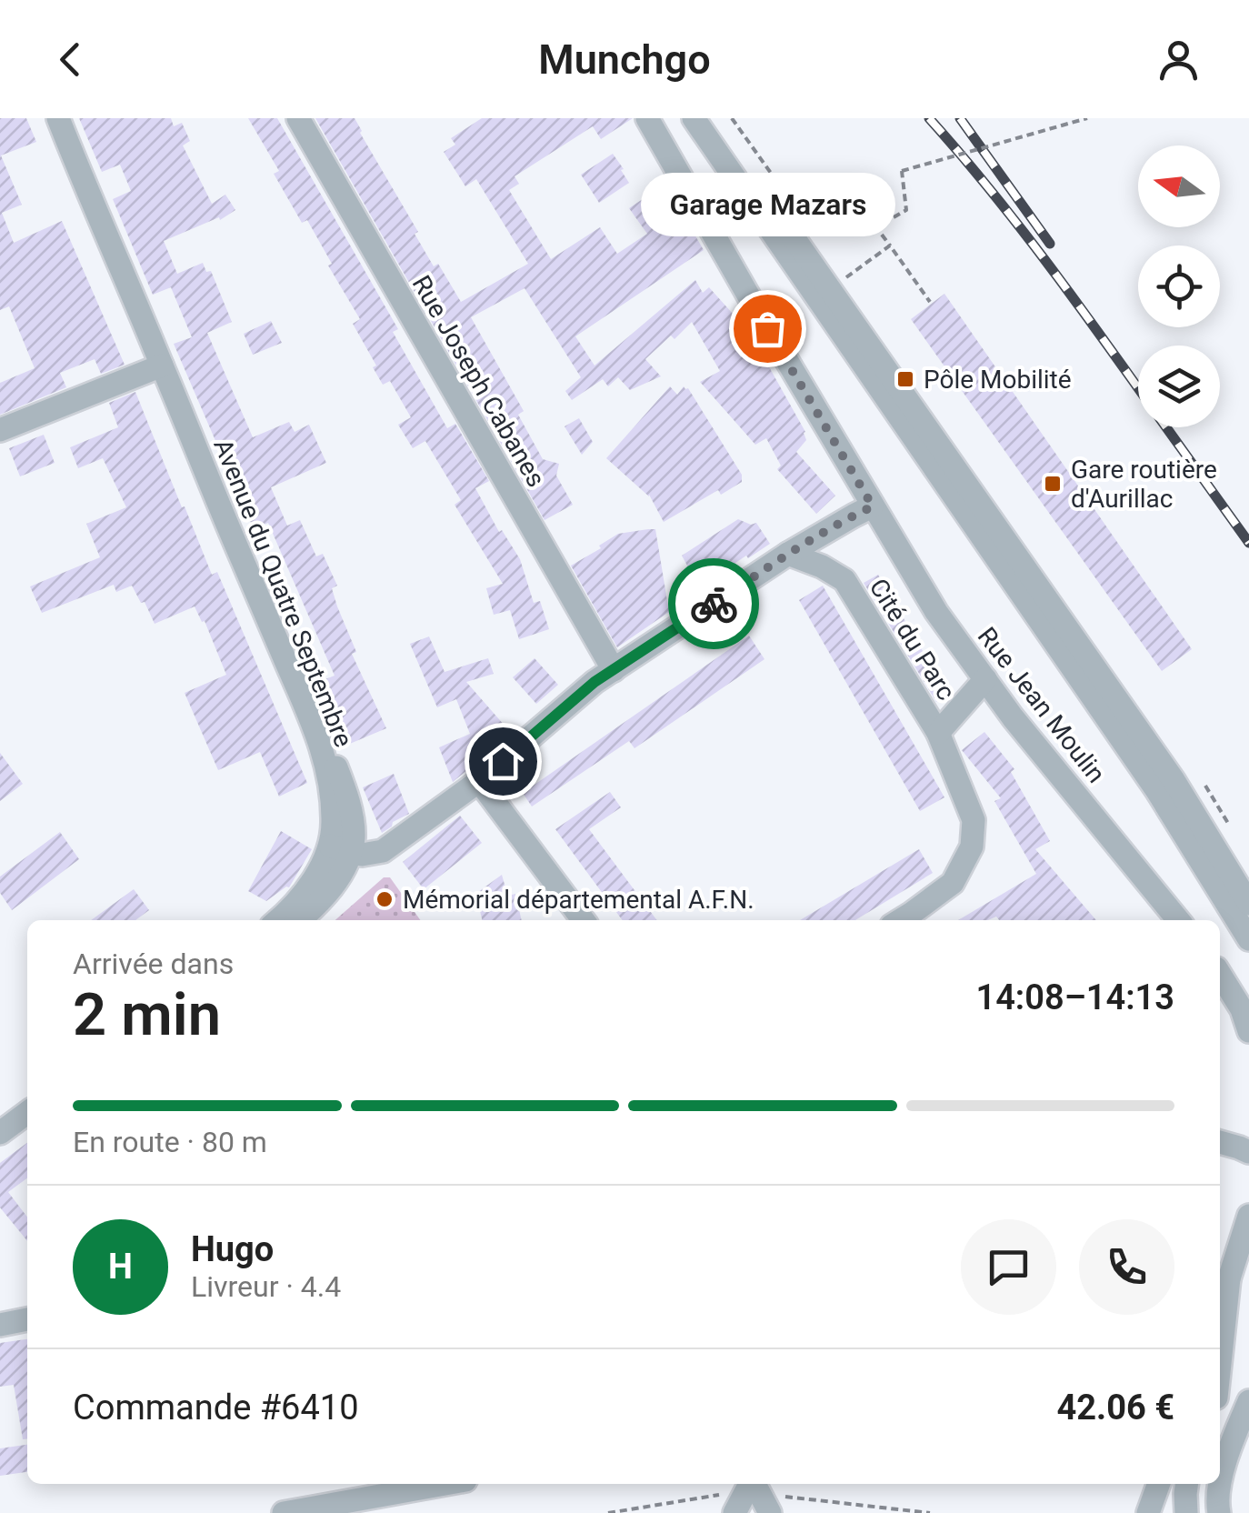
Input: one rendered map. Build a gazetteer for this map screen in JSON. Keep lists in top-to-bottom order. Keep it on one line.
{"streets":{"street":["Rue Joseph Cabanes","Avenue du Quatre Septembre","Cité du Parc","Rue Jean Moulin"]},"crossings":[["Cité du Parc","Rue Jean Moulin"]],"places":{"other":["Garage Mazars","Mémorial départemental A.F.N."],"transit":["Pôle Mobilité","Gare routière d'Aurillac"]},"north":"left","page":{"header":"Munchgo","bubble":"Garage Mazars","heading":["2 min","Arrivée dans","14:08–14:13"],"panel":["Hugo","Livreur · 4.4","Commande #6410","42.06 €"],"bar":"En route · 80 m","round":"H"}}
